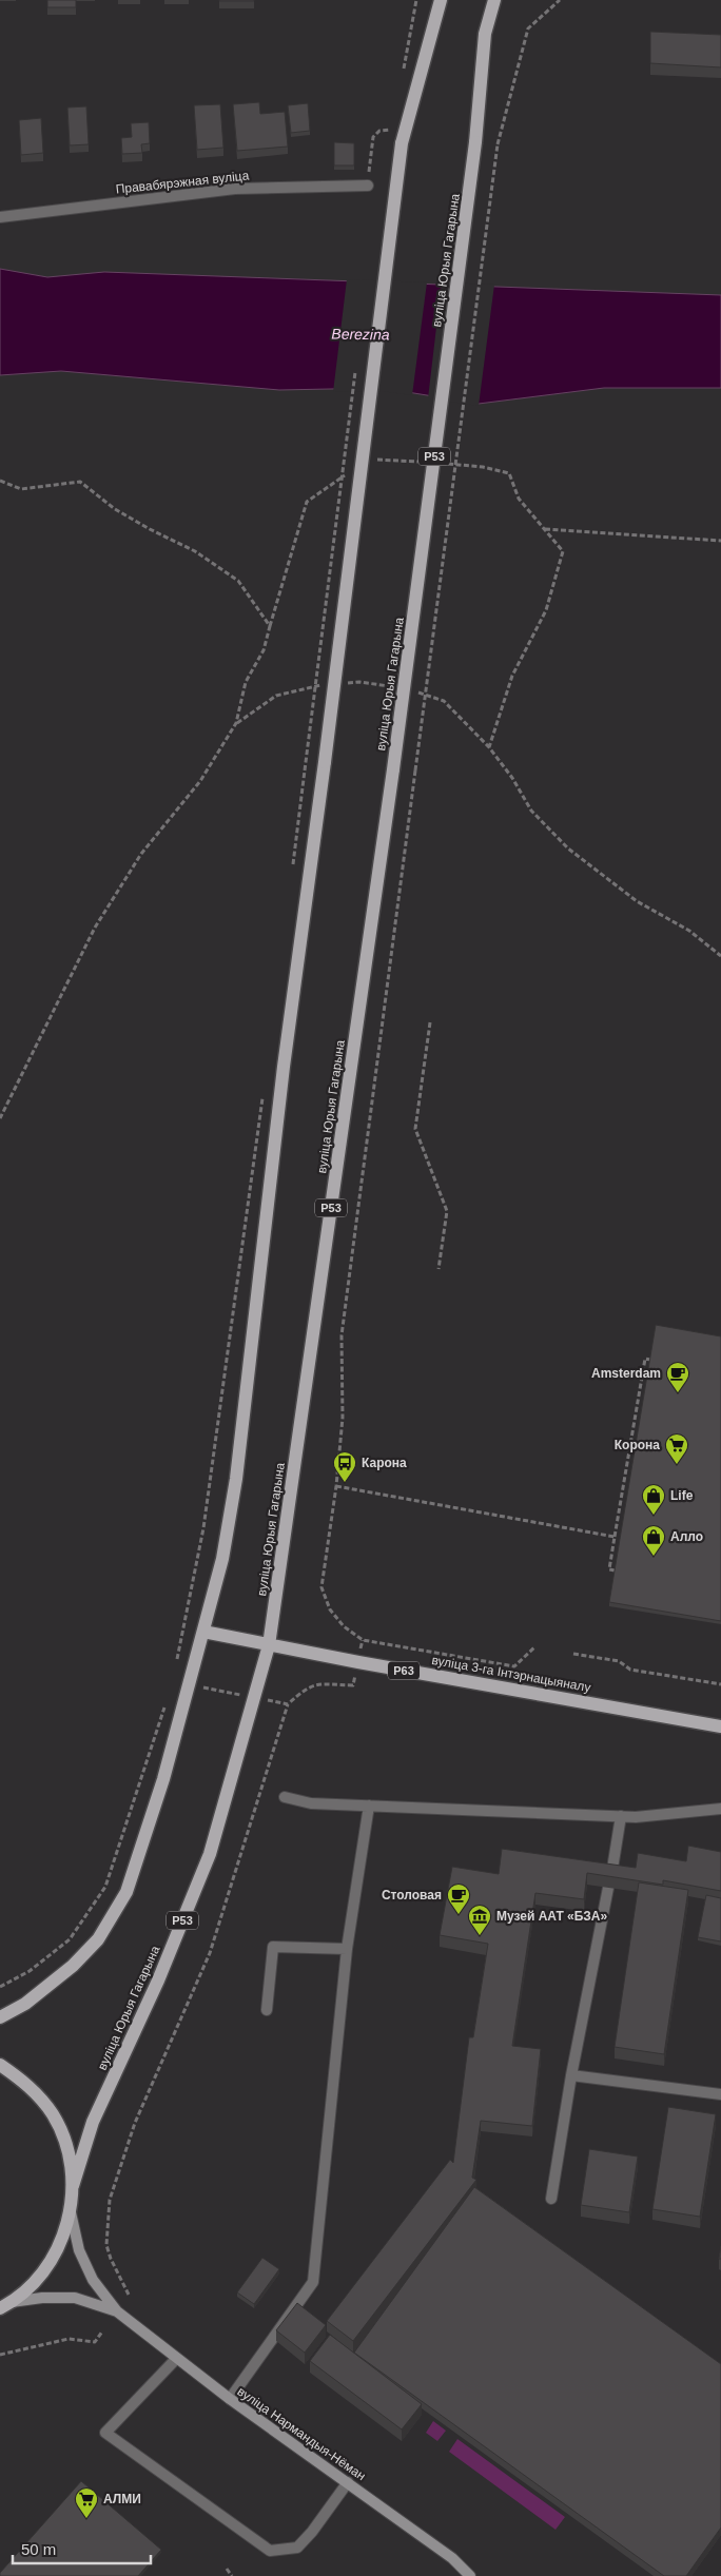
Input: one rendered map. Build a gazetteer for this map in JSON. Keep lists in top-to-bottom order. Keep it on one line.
{"streets":{"main road":["вуліца Юрыя Гагарына","Р53","Р63","вуліца 3-га Інтэрнацыяналу"],"street":["Правабярэжная вуліца","вуліца Нармандыя-Нёман"]},"crossings":[["вуліца Юрыя Гагарына","Р53"],["вуліца Юрыя Гагарына","вуліца 3-га Інтэрнацыяналу"]],"water":["Berezina"],"places":{"cafe":["Amsterdam","Столовая"],"supermarket":["Корона","АЛМИ"],"bus stop":["Карона"],"shop":["Life","Алло"],"museum":["Музей ААТ «БЗА»"]},"scale_bar":"50 m"}
